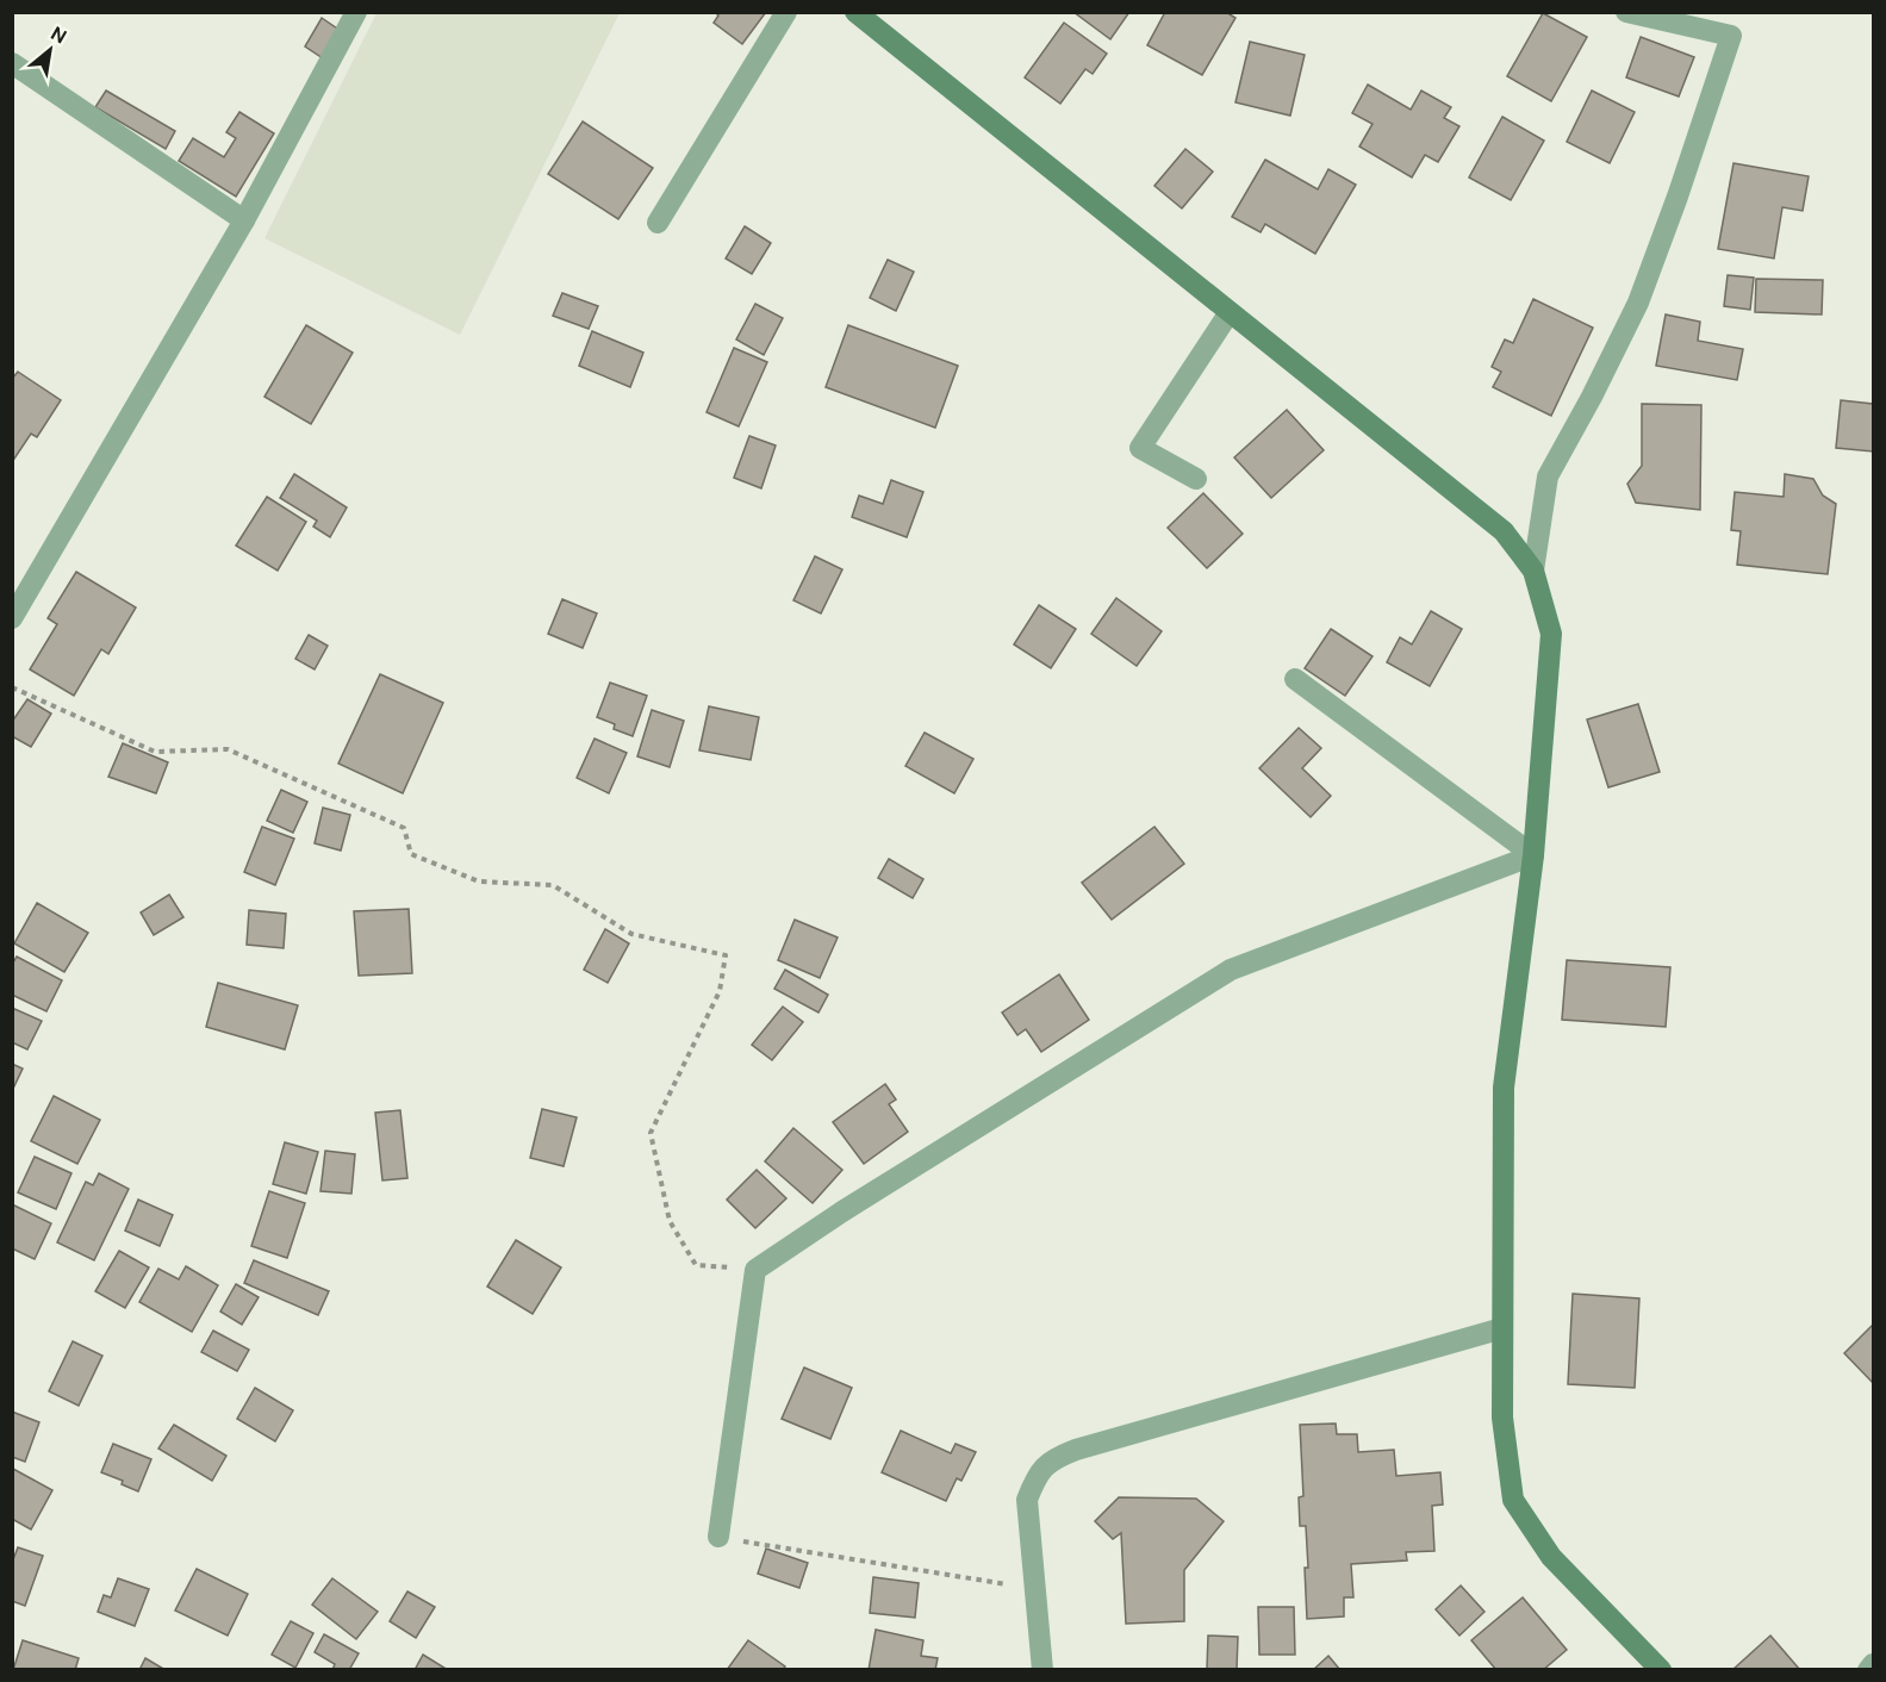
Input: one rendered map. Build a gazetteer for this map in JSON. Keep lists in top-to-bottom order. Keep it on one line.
{"north":"top right"}
